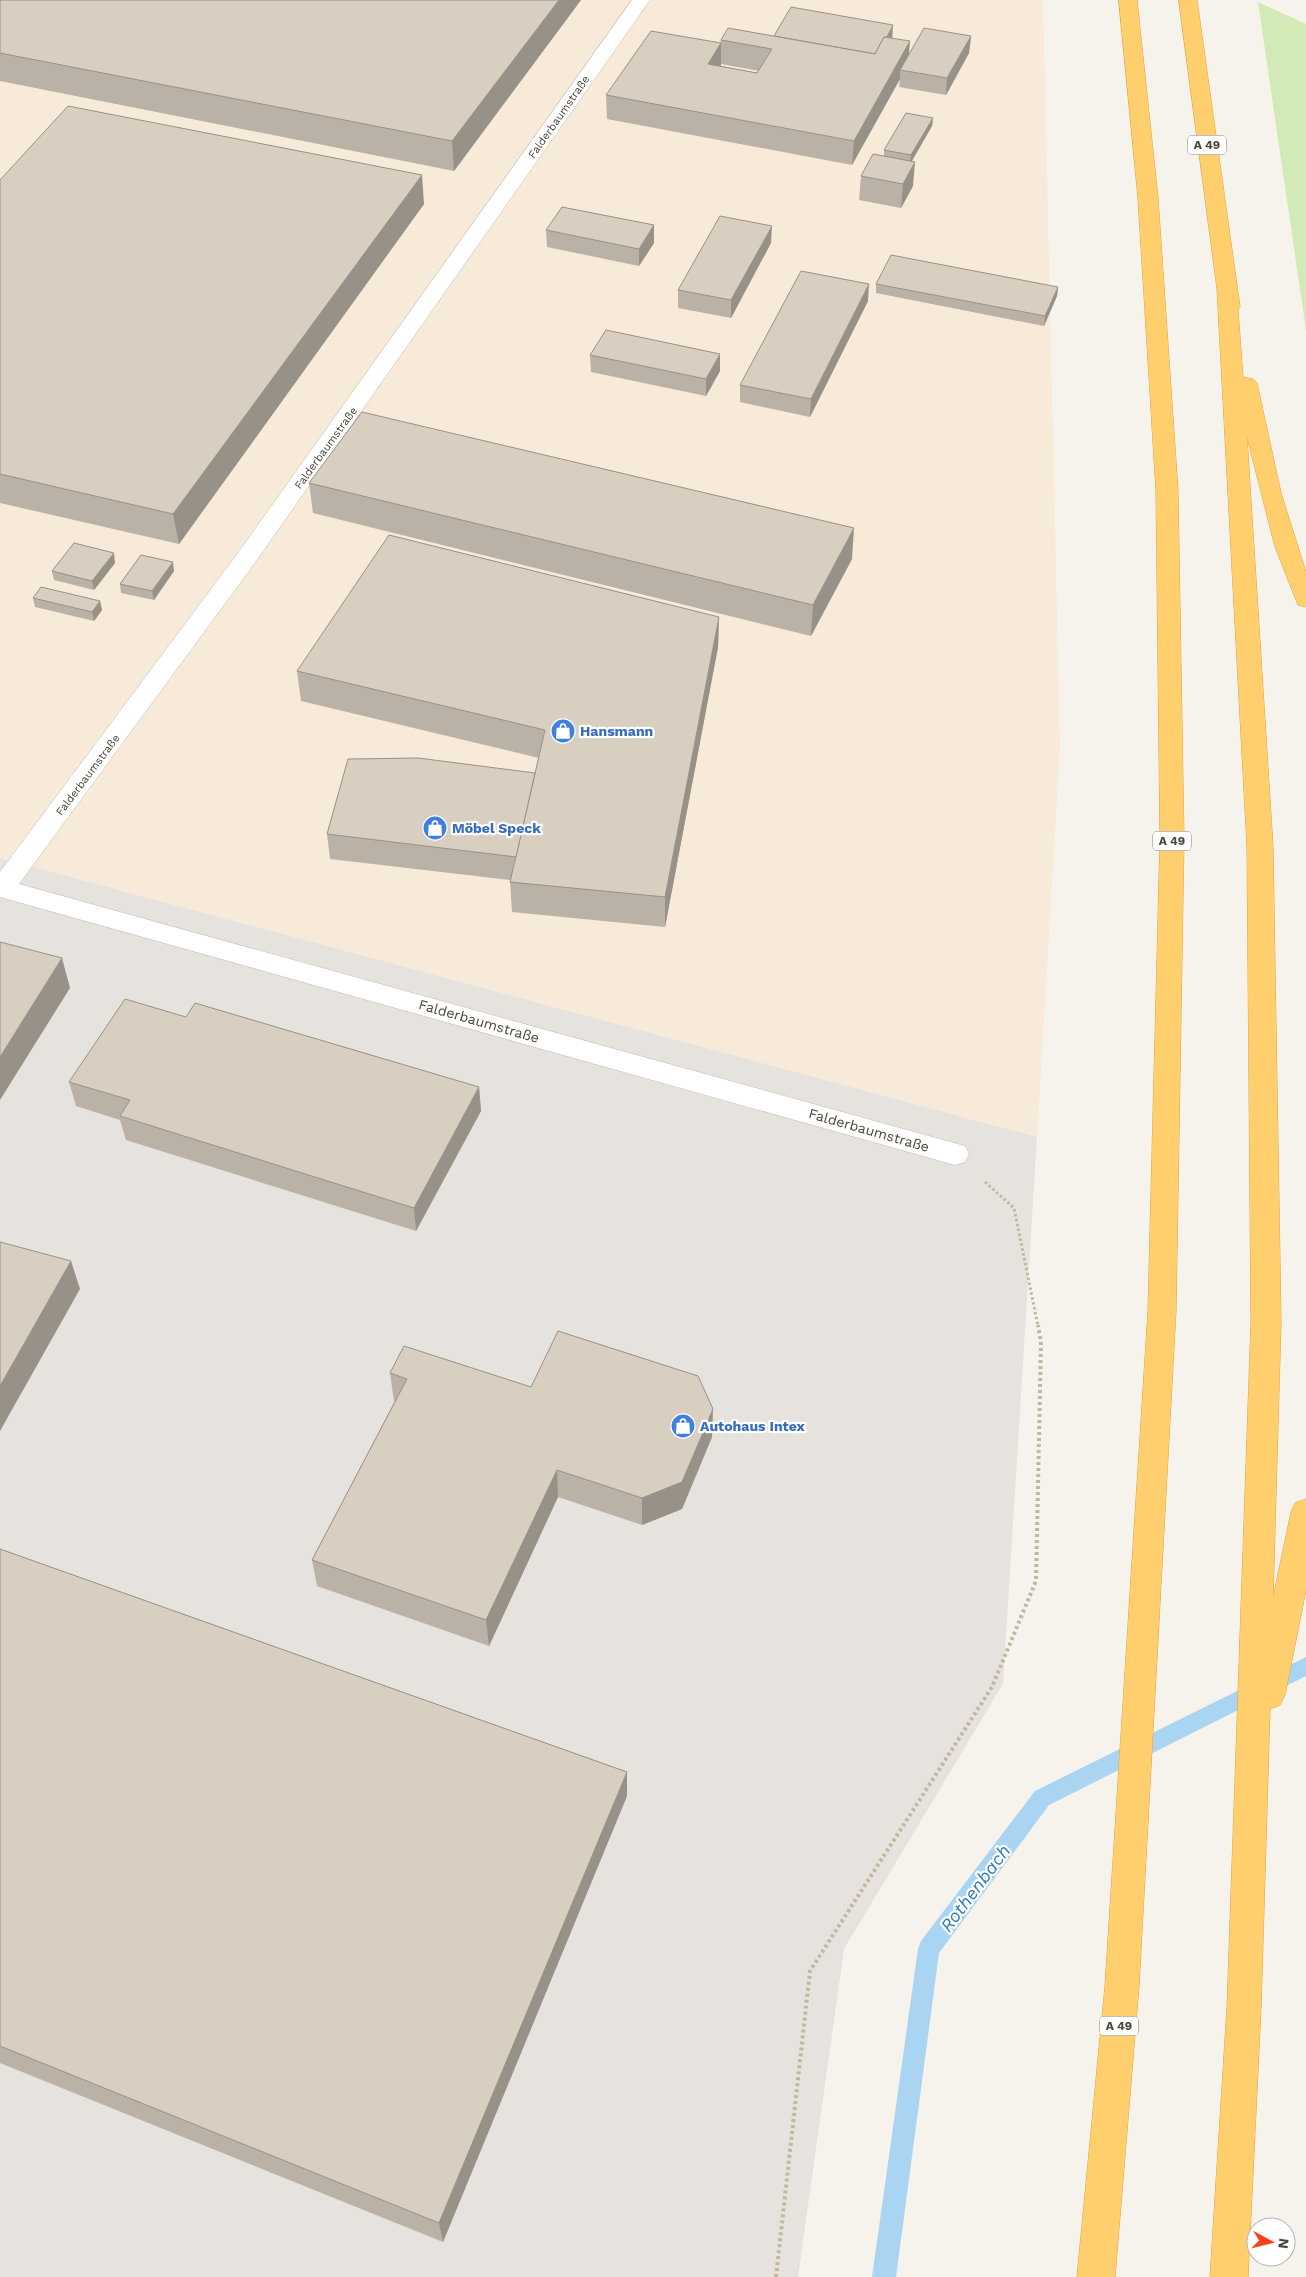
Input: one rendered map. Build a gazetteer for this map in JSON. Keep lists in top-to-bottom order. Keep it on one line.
{"streets":{"highway":["A 49"],"street":["Falderbaumstraße"]},"water":["Rothenbach"],"places":{"shop":["Hansmann","Möbel Speck","Autohaus Intex"]},"north":"right"}
